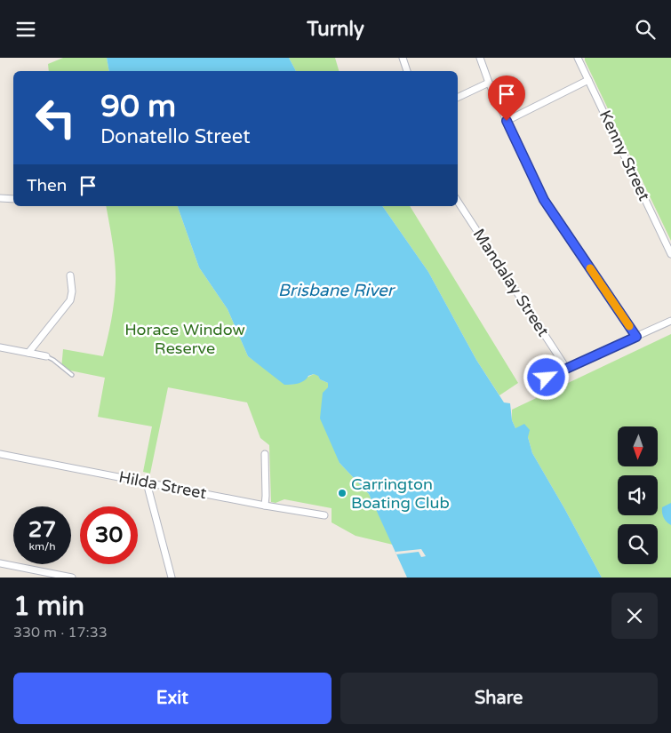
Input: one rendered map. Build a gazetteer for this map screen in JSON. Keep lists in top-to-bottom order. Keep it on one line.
{"streets":{"street":["Kenny Street","Mandalay Street","Hilda Street"]},"water":["Brisbane River"],"parks":["Horace Window Reserve"],"places":["Carrington Boating Club"],"north":"bottom","page":{"header":"Turnly","turn":["90 m","Donatello Street"],"then":"Then","speed":"27 km/h","limit":"30","heading":["1 min","330 m · 17:33"],"buttons":["Exit","Share"]}}
